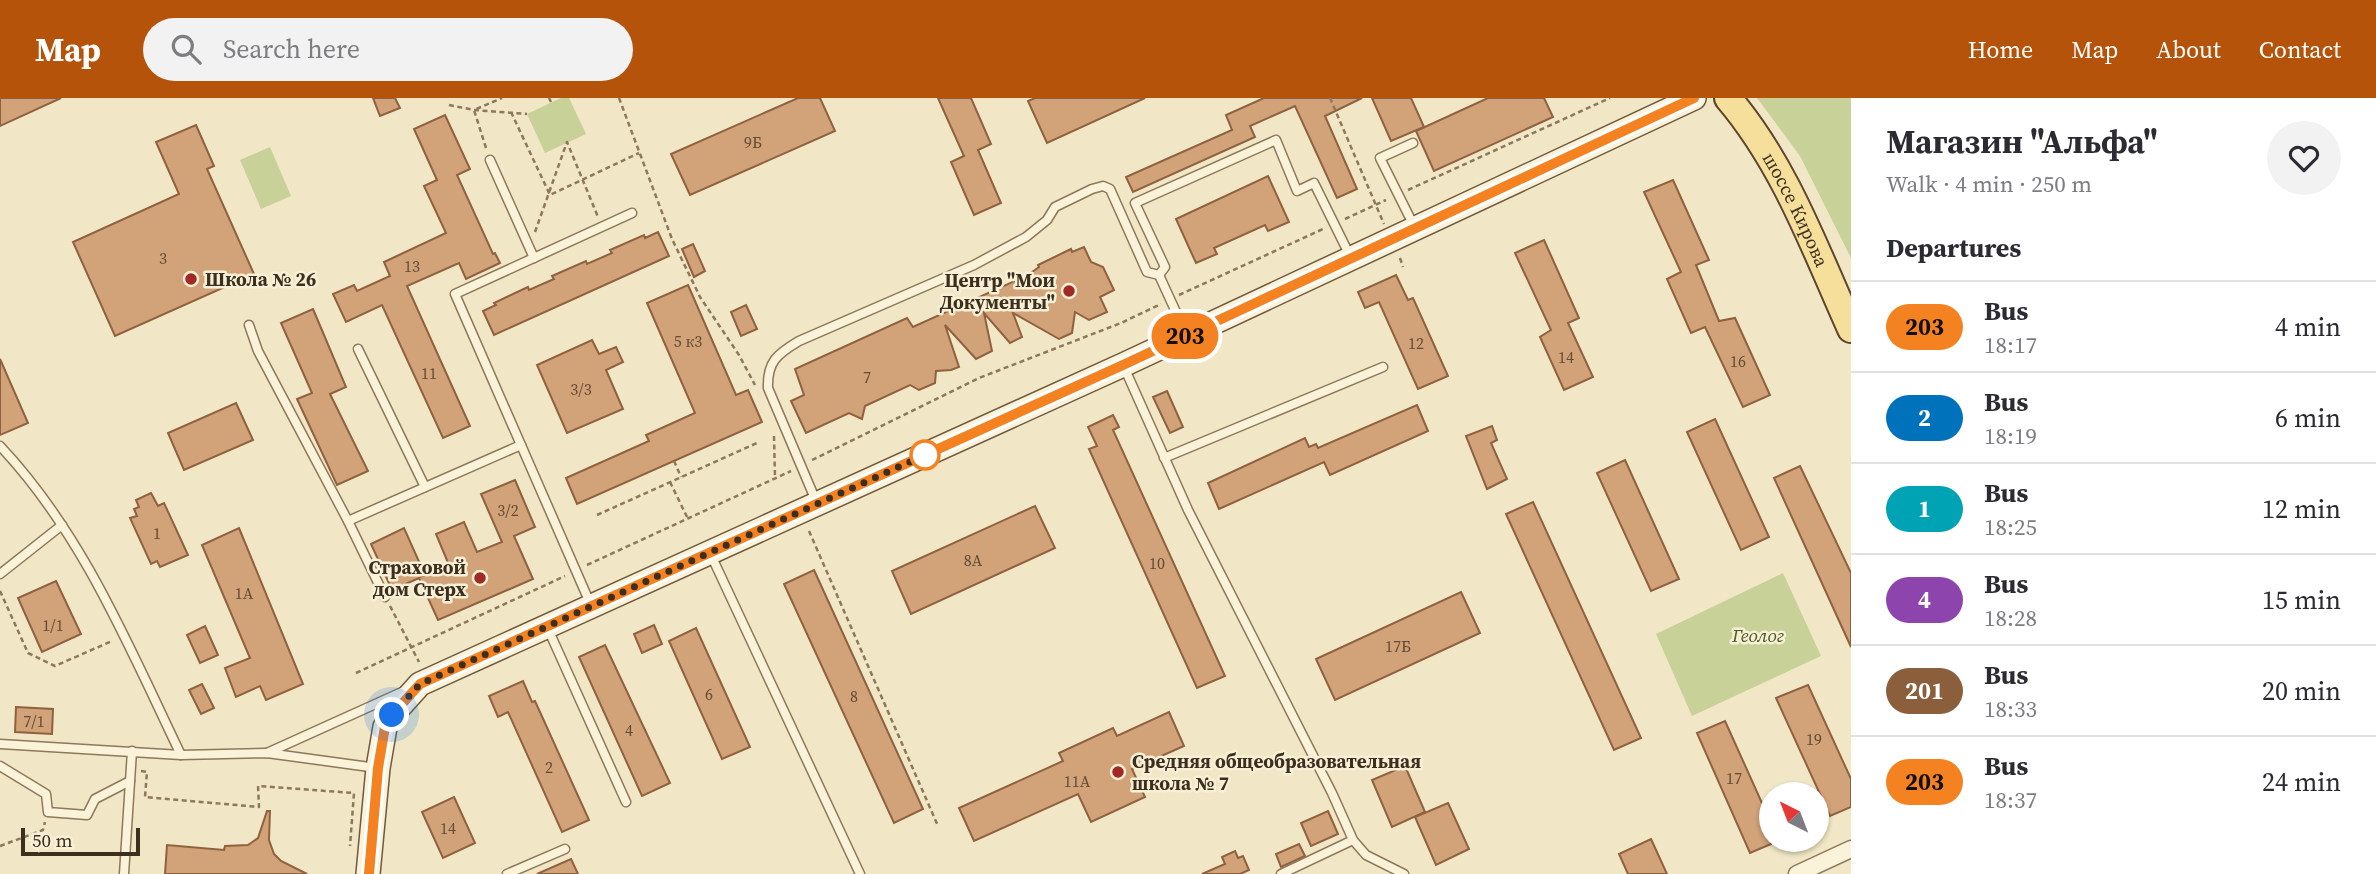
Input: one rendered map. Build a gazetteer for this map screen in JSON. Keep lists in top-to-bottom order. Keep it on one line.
{"streets":{"main road":["шоссе Кирова"]},"parks":["Геолог"],"places":["Школа № 26","Центр \"Мои Документы\"","Страховой дом Стерх","Cредняя общеобразовательная школа № 7"],"lines":["bus line 203"],"house_numbers":["9Б","3","13","5 к3","12","14","16","11","7","3/3","3/2","1","8А","10","1А","1/1","17Б","6","8","7/1","4","19","2","17","11А","14"],"scale_bar":"50 m","north":"top left","page":{"header":"Map","search":"Search here","nav":["Home","Map","About","Contact"],"on_map":"203","heading":[["Магазин \"Альфа\"","Walk · 4 min · 250 m"],"Departures"],"list":[{"mark":"203","name":"Bus","note":"18:17","value":"4 min"},{"mark":"2","name":"Bus","note":"18:19","value":"6 min"},{"mark":"1","name":"Bus","note":"18:25","value":"12 min"},{"mark":"4","name":"Bus","note":"18:28","value":"15 min"},{"mark":"201","name":"Bus","note":"18:33","value":"20 min"},{"mark":"203","name":"Bus","note":"18:37","value":"24 min"}],"scale":"50 m"}}
